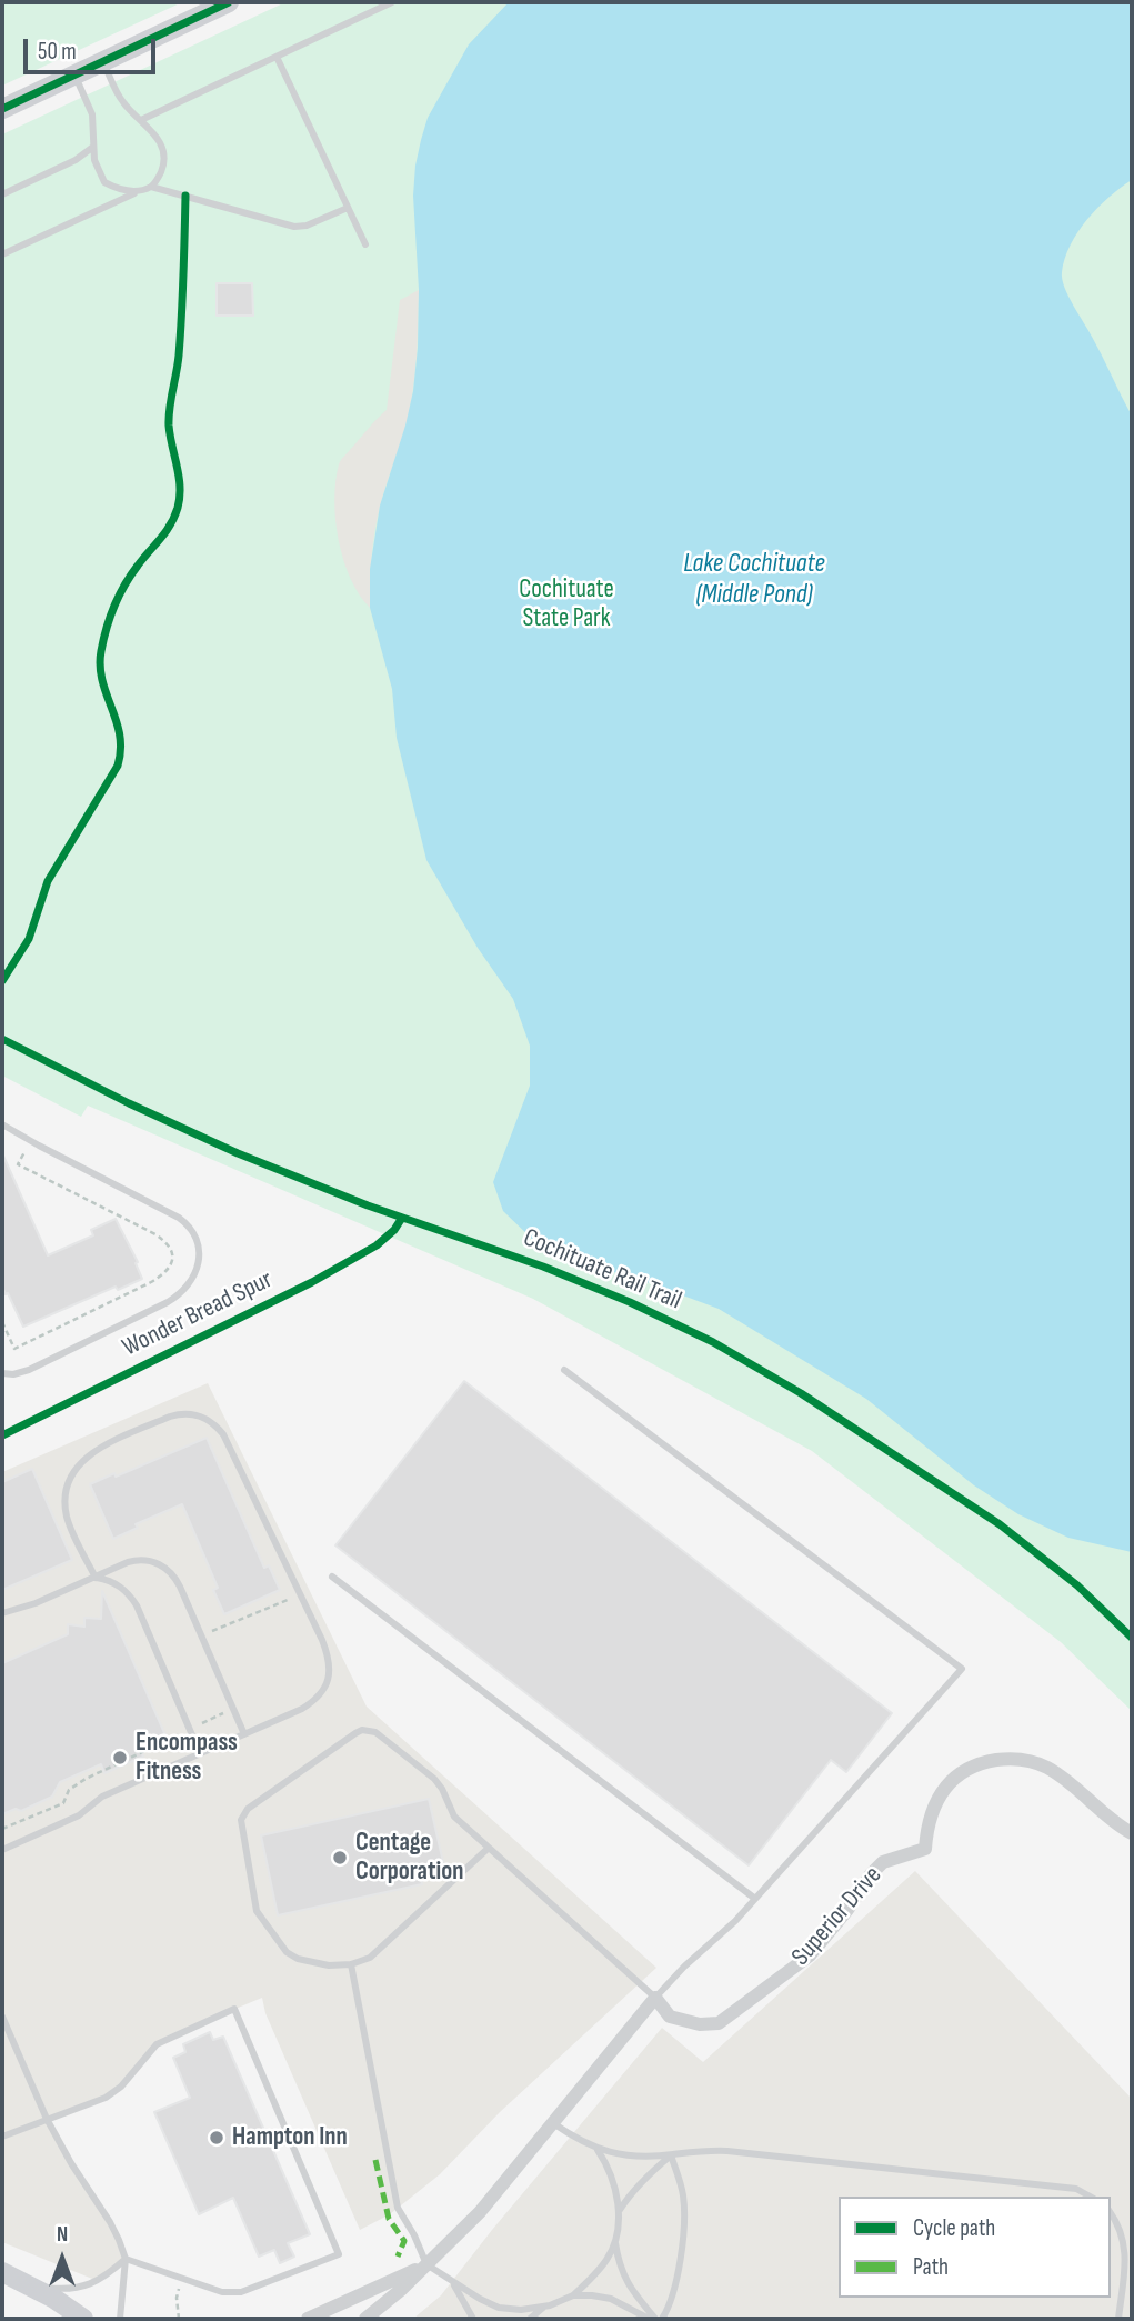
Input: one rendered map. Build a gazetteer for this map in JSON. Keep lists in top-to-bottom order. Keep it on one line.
{"streets":{"street":["Superior Drive"],"cycle path":["Cochituate Rail Trail","Wonder Bread Spur"]},"water":["Lake Cochituate (Middle Pond)"],"parks":["Cochituate State Park"],"places":["Encompass Fitness","Centage Corporation","Hampton Inn"],"legend":["Cycle path","Path"],"scale_bar":"50 m","north":"top"}
